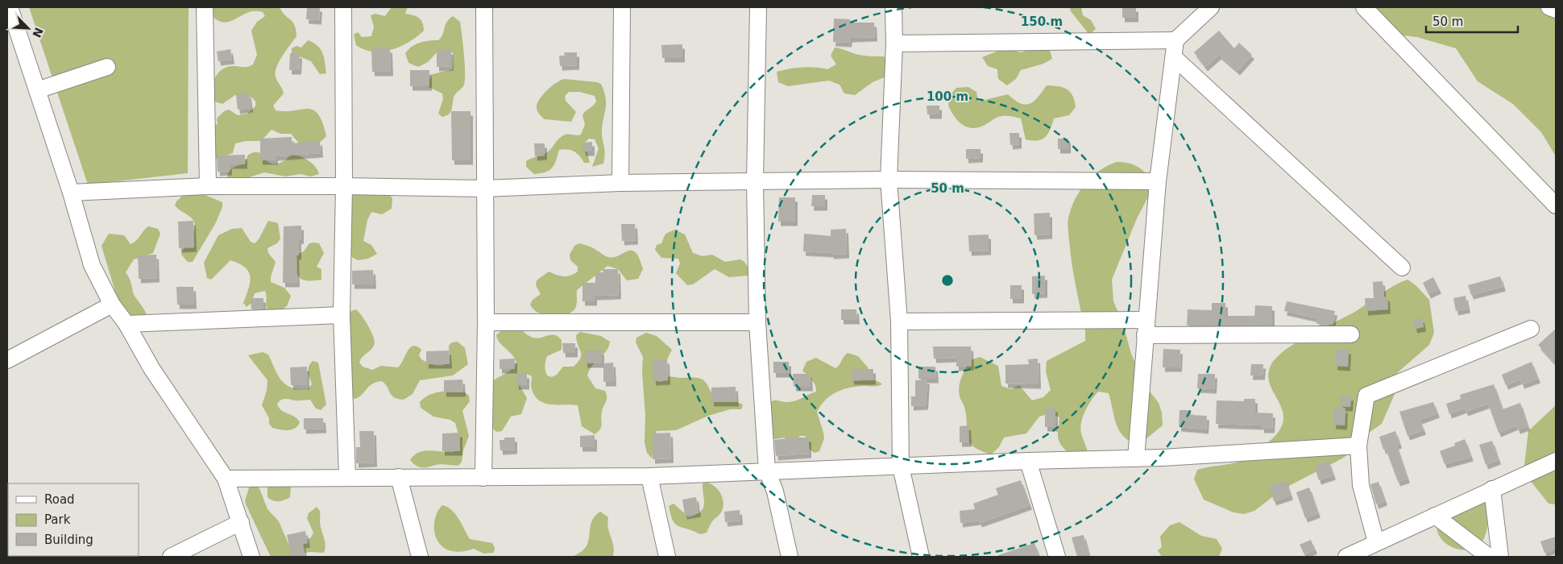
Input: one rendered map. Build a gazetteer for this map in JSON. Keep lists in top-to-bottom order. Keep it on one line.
{"legend":["Road","Park","Building"],"scale_bar":"50 m","north":"bottom right","rings":["150 m","100 m","50 m"]}
